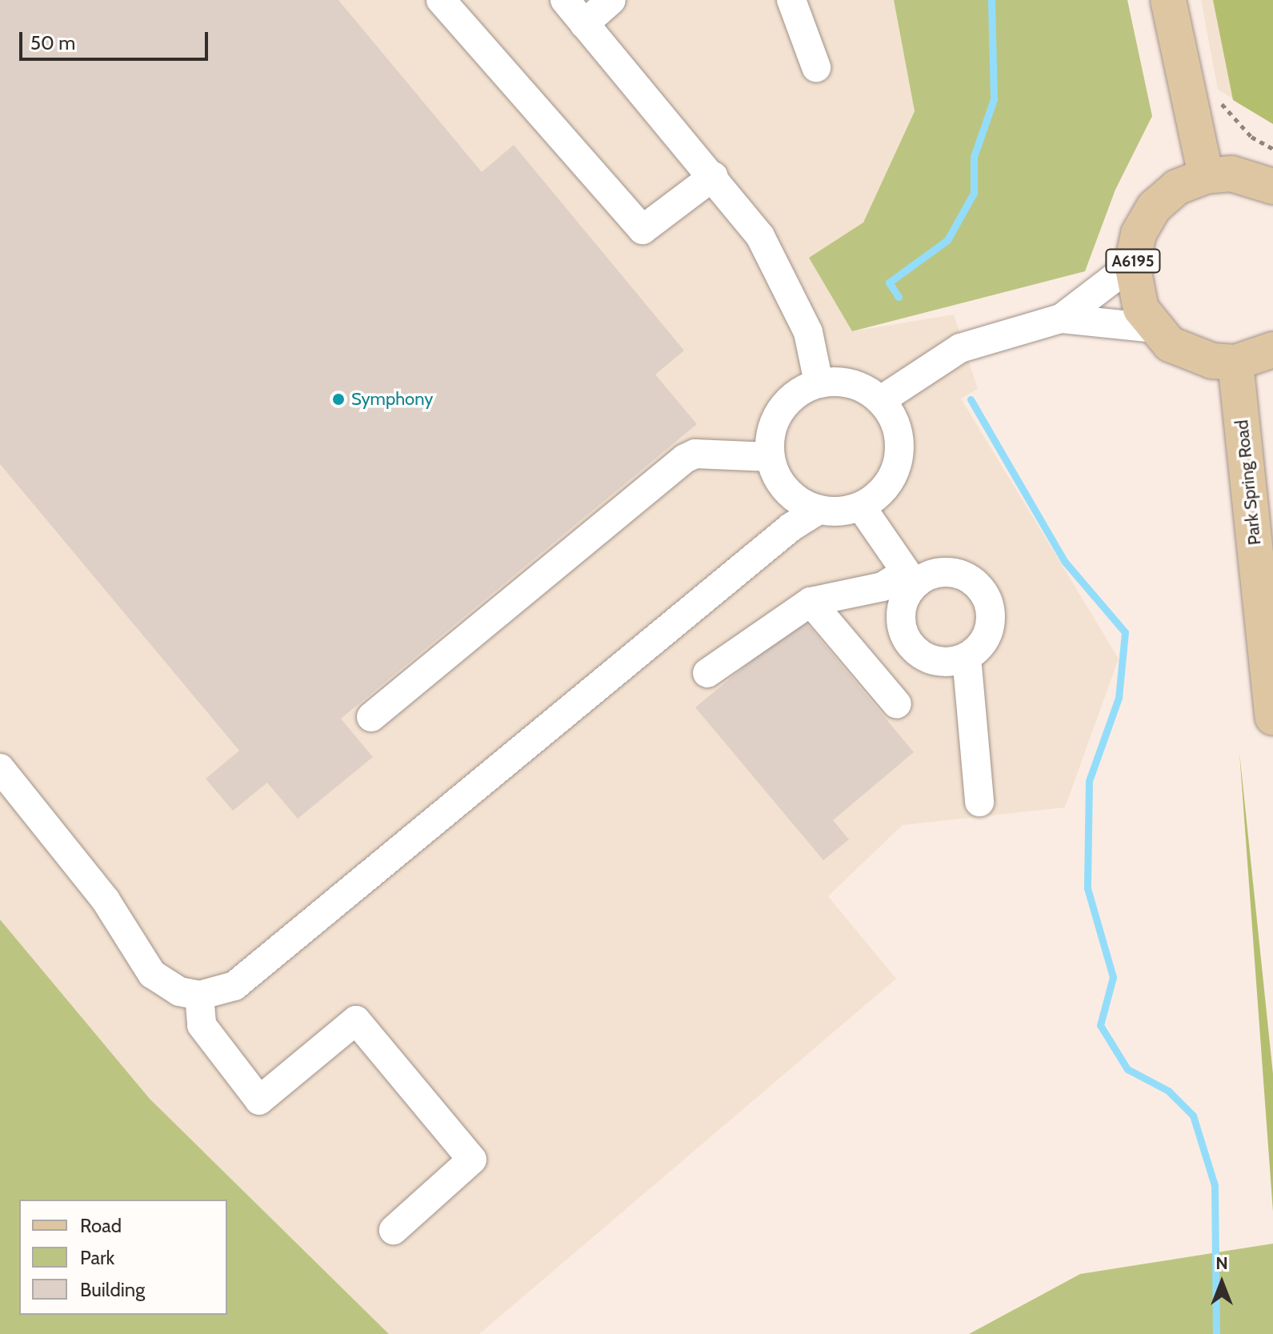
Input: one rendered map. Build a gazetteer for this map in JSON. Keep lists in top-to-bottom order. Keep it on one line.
{"streets":{"main road":["A6195","Park Spring Road"]},"crossings":[["A6195","Park Spring Road"]],"places":["Symphony"],"legend":["Road","Park","Building"],"scale_bar":"50 m","north":"top"}
